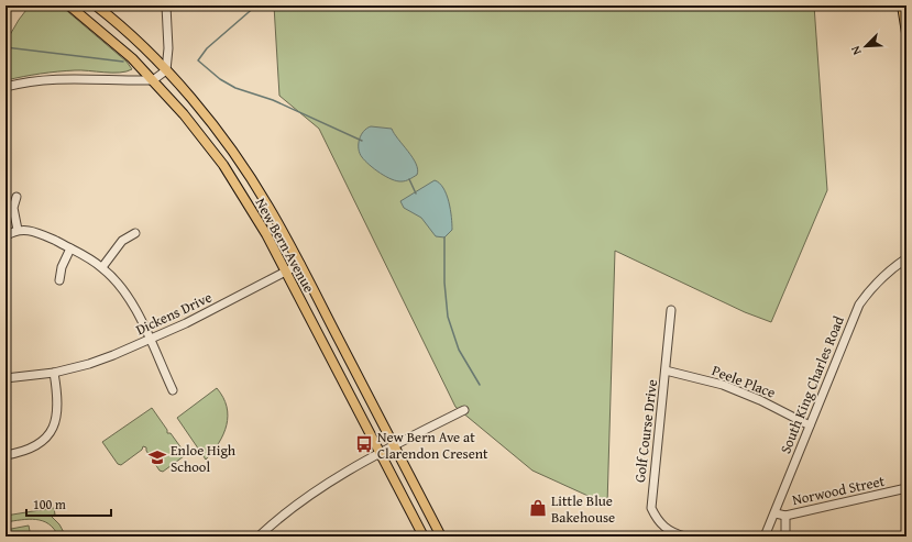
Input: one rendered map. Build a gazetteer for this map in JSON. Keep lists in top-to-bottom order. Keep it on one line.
{"streets":{"main road":["New Bern Avenue"],"street":["Dickens Drive","Peele Place","South King Charles Road","Golf Course Drive","Norwood Street"]},"crossings":[["New Bern Avenue","Dickens Drive"],["Peele Place","South King Charles Road"],["Peele Place","Golf Course Drive"],["South King Charles Road","Norwood Street"]],"places":{"bus stop":["New Bern Ave at Clarendon Cresent"],"school or university":["Enloe High School"],"shop":["Little Blue Bakehouse"]},"scale_bar":"100 m","north":"bottom left"}
